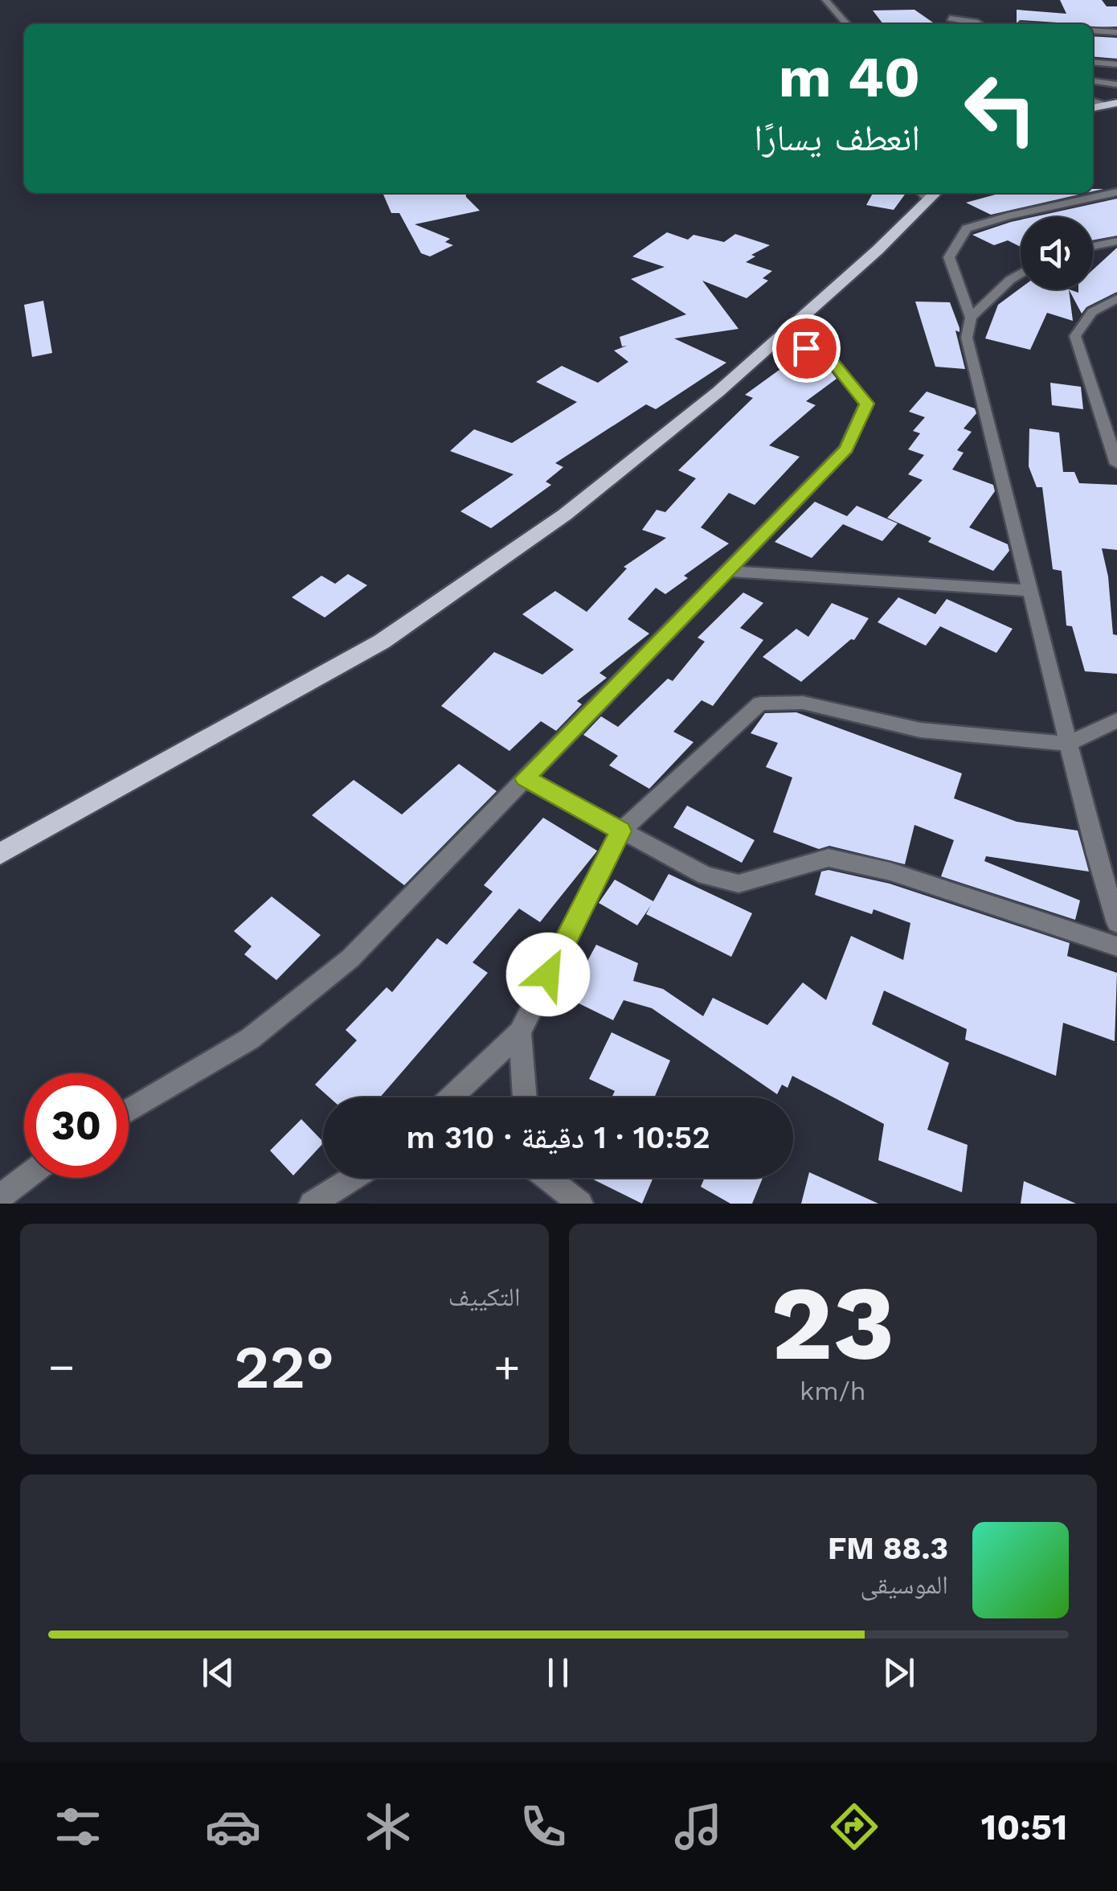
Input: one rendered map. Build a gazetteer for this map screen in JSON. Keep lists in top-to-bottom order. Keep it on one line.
{"page":{"turn":["40 m","انعطف يسارًا"],"limit":"30","trip":"10:52 · 1 دقيقة · 310 m","tile":[["23","km/h"],"التكييف"],"heat":["−","22°","+"],"song":["88.3 FM","الموسيقى"],"tabs":"10:51"}}
